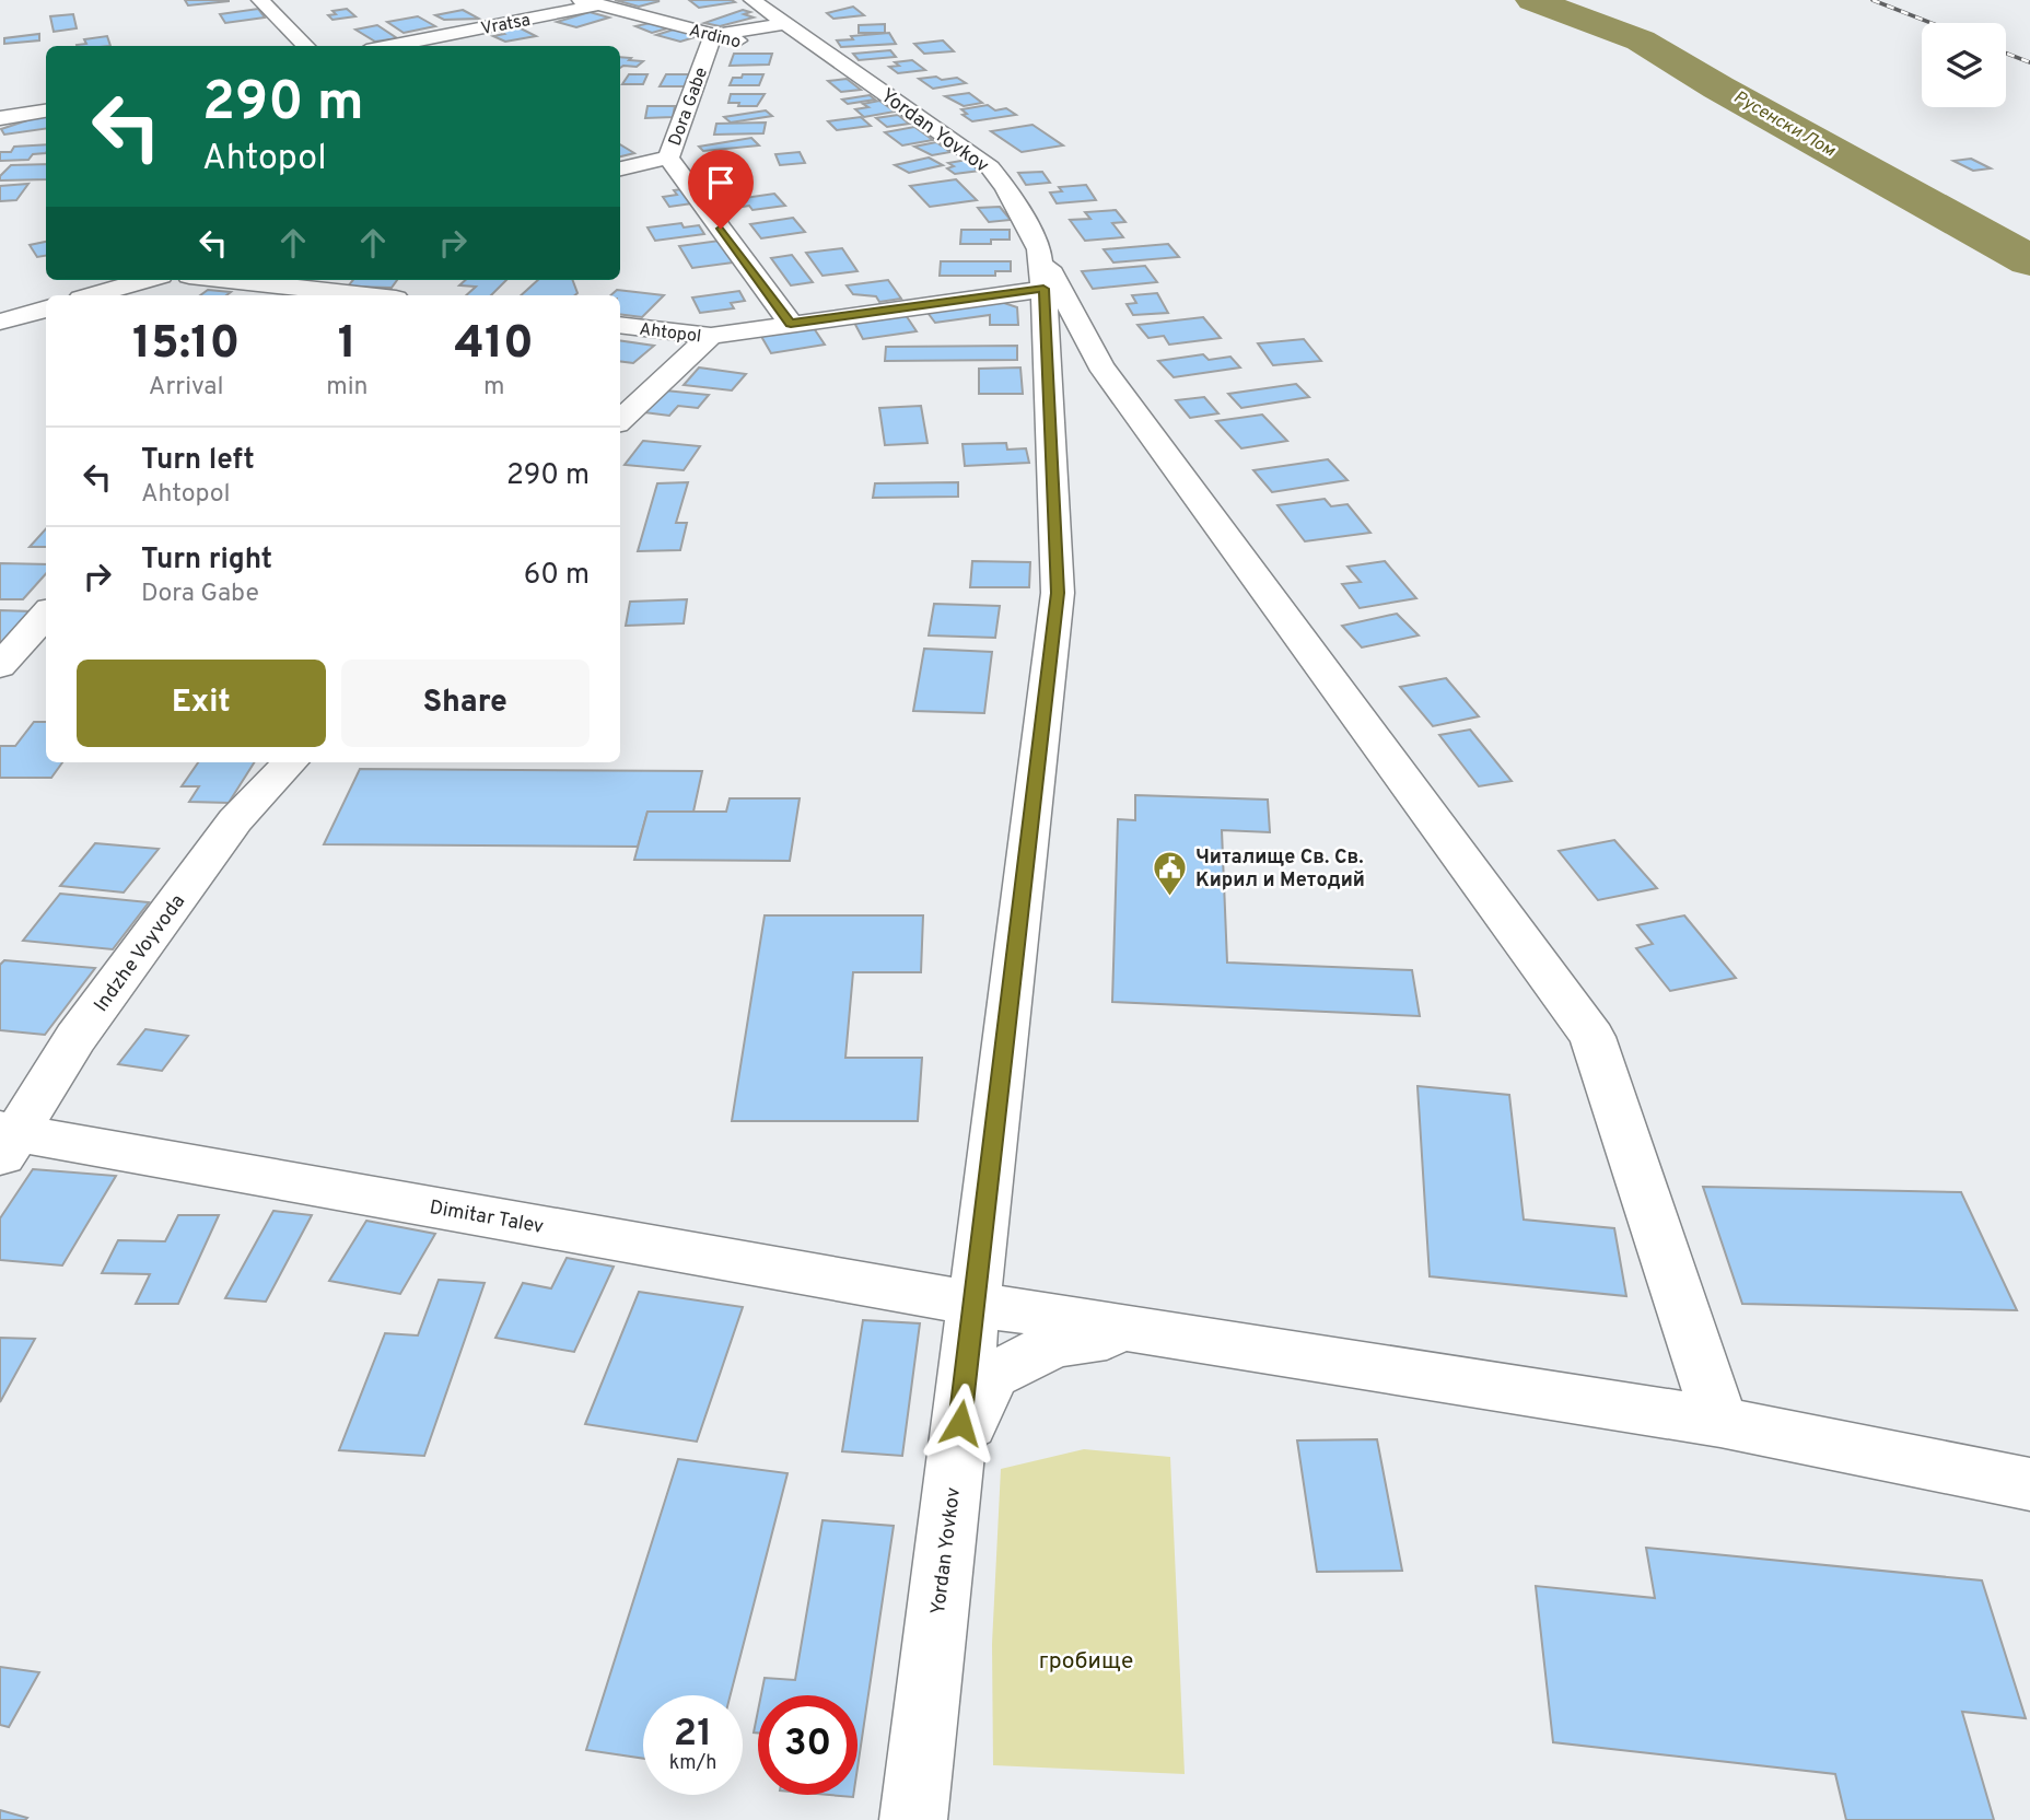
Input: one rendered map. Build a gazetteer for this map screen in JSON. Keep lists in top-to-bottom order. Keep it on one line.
{"streets":{"street":["Vratsa","Ardino","Dora Gabe","Yordan Yovkov","Ahtopol","Indzhe Voyvoda","Dimitar Talev"]},"crossings":[["Vratsa","Ardino"],["Ardino","Dora Gabe"],["Ardino","Yordan Yovkov"],["Dora Gabe","Ahtopol"],["Yordan Yovkov","Ahtopol"],["Yordan Yovkov","Dimitar Talev"],["Indzhe Voyvoda","Dimitar Talev"]],"water":["Русенски Лом"],"parks":["гробище"],"places":{"public building":["Читалище Св. Св. Кирил и Методий"]},"page":{"turn":["290 m","Ahtopol"],"eta":["15:10","Arrival","1","min","410","m"],"list":[{"name":"Turn left","note":"Ahtopol","value":"290 m"},{"name":"Turn right","note":"Dora Gabe","value":"60 m"}],"buttons":["Exit","Share"],"speed":"21 km/h","limit":"30"}}
